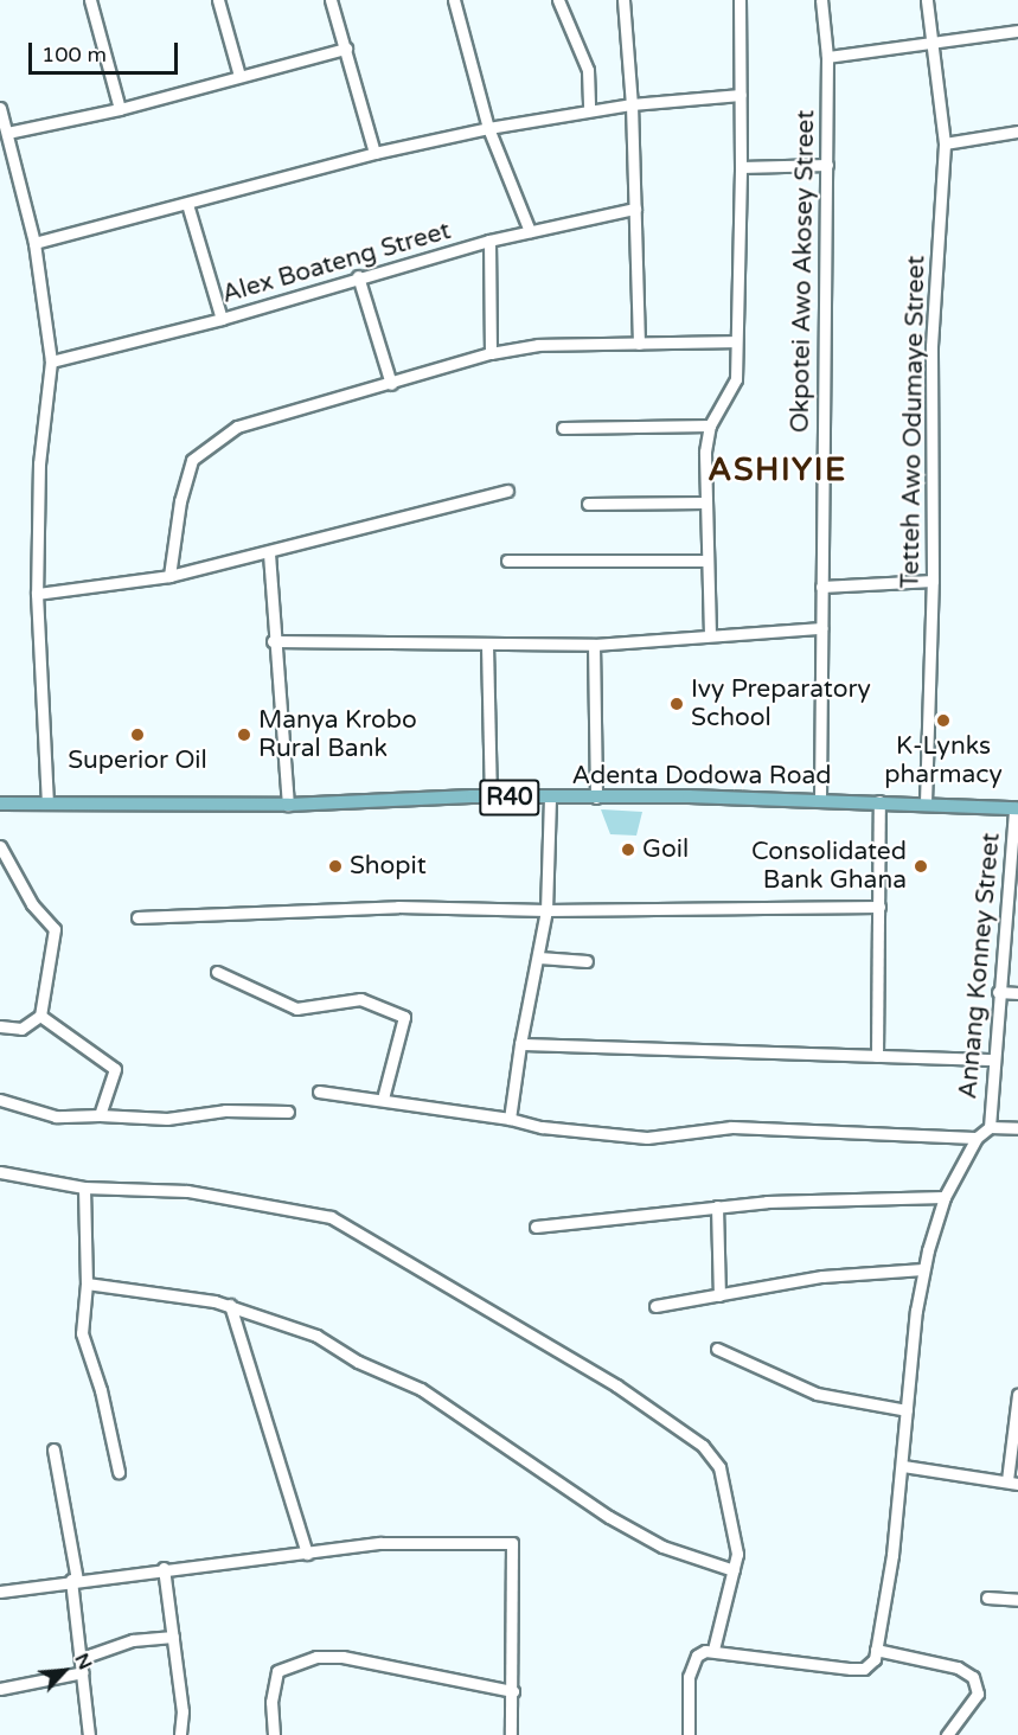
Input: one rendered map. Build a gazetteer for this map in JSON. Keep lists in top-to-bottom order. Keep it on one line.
{"streets":{"main road":["Adenta Dodowa Road","R40"],"street":["Alex Boateng Street","Okpotei Awo Akosey Street","Tetteh Awo Odumaye Street","Annang Konney Street"]},"crossings":[["Okpotei Awo Akosey Street","Adenta Dodowa Road"],["Tetteh Awo Odumaye Street","Adenta Dodowa Road"],["Adenta Dodowa Road","Annang Konney Street"]],"districts":["ASHIYIE"],"places":["Ivy Preparatory School","K-Lynks pharmacy","Superior Oil","Manya Krobo Rural Bank","Goil","Shopit","Consolidated Bank Ghana"],"scale_bar":"100 m","north":"top right"}
